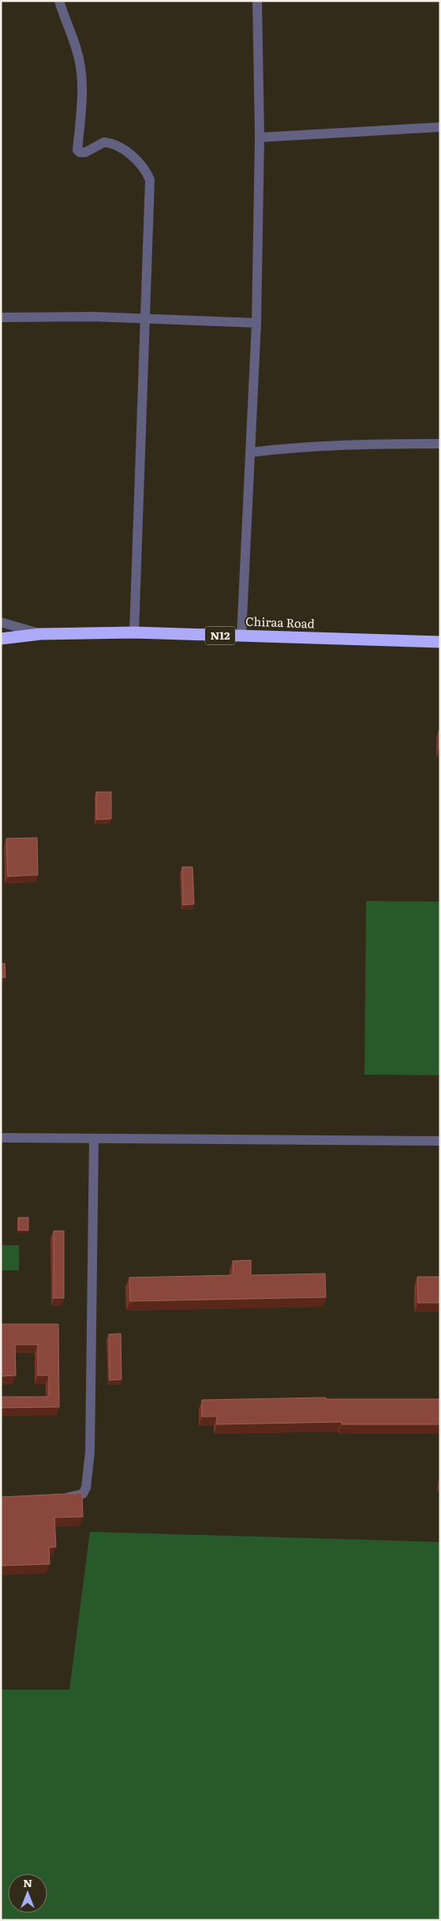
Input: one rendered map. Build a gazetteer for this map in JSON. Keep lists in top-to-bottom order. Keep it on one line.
{"streets":{"highway":["Chiraa Road","N12"]},"north":"top"}
